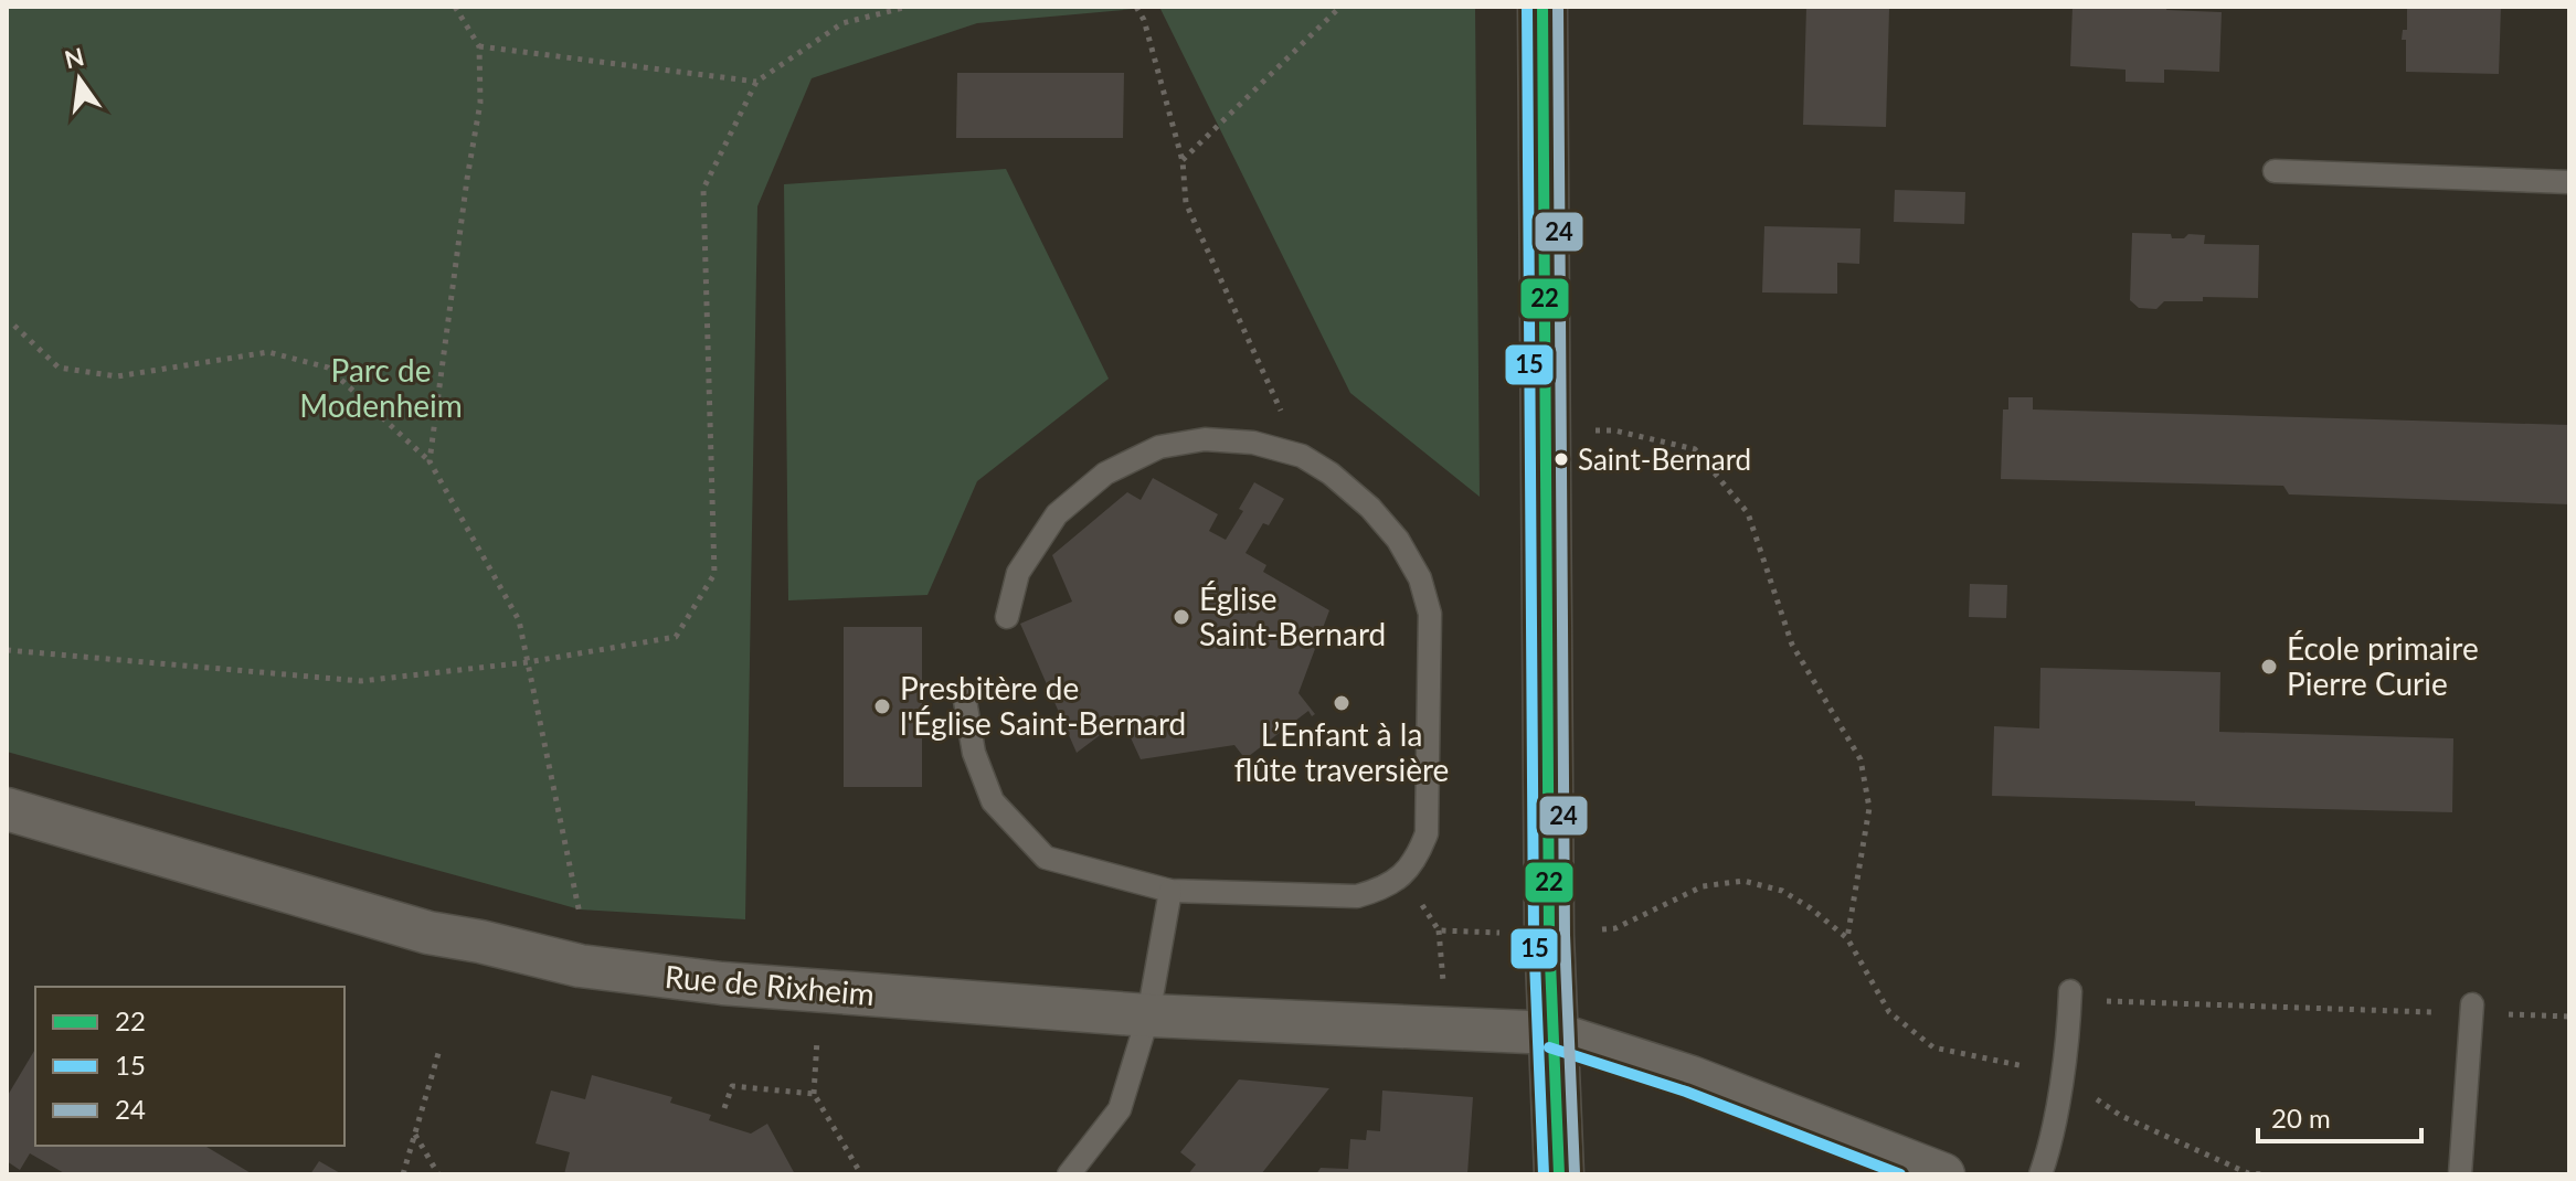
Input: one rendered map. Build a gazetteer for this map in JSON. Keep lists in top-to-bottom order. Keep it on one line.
{"streets":{"street":["Rue de Rixheim"]},"parks":["Parc de Modenheim"],"places":["Saint-Bernard","Église Saint-Bernard","École primaire Pierre Curie","L’Enfant à la flûte traversière","Presbitère de l'Église Saint-Bernard"],"lines":["transit line 22","transit line 15","transit line 24"],"legend":["22","15","24"],"scale_bar":"20 m","north":"top"}
